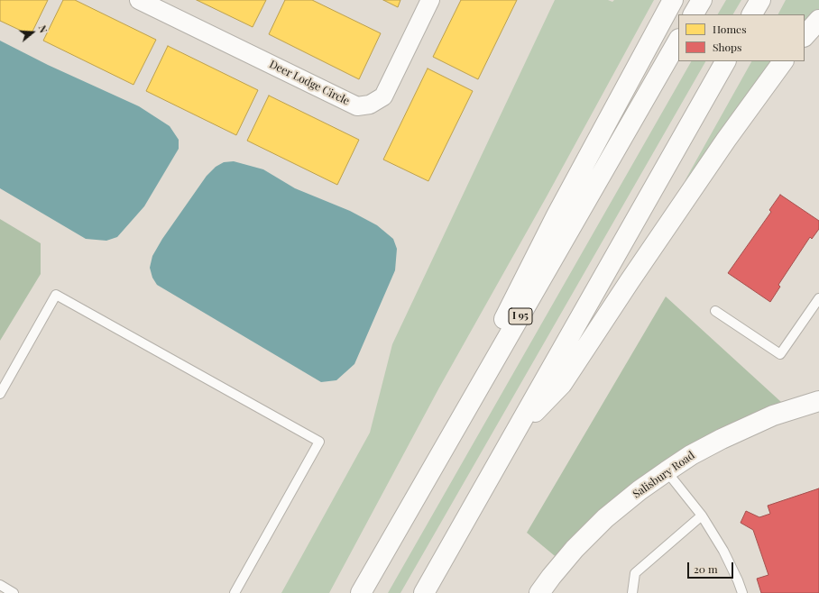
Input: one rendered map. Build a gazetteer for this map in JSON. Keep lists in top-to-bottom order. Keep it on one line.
{"streets":{"main road":["I 95","Salisbury Road"],"street":["Deer Lodge Circle"]},"legend":["Homes","Shops"],"scale_bar":"20 m","north":"right"}
